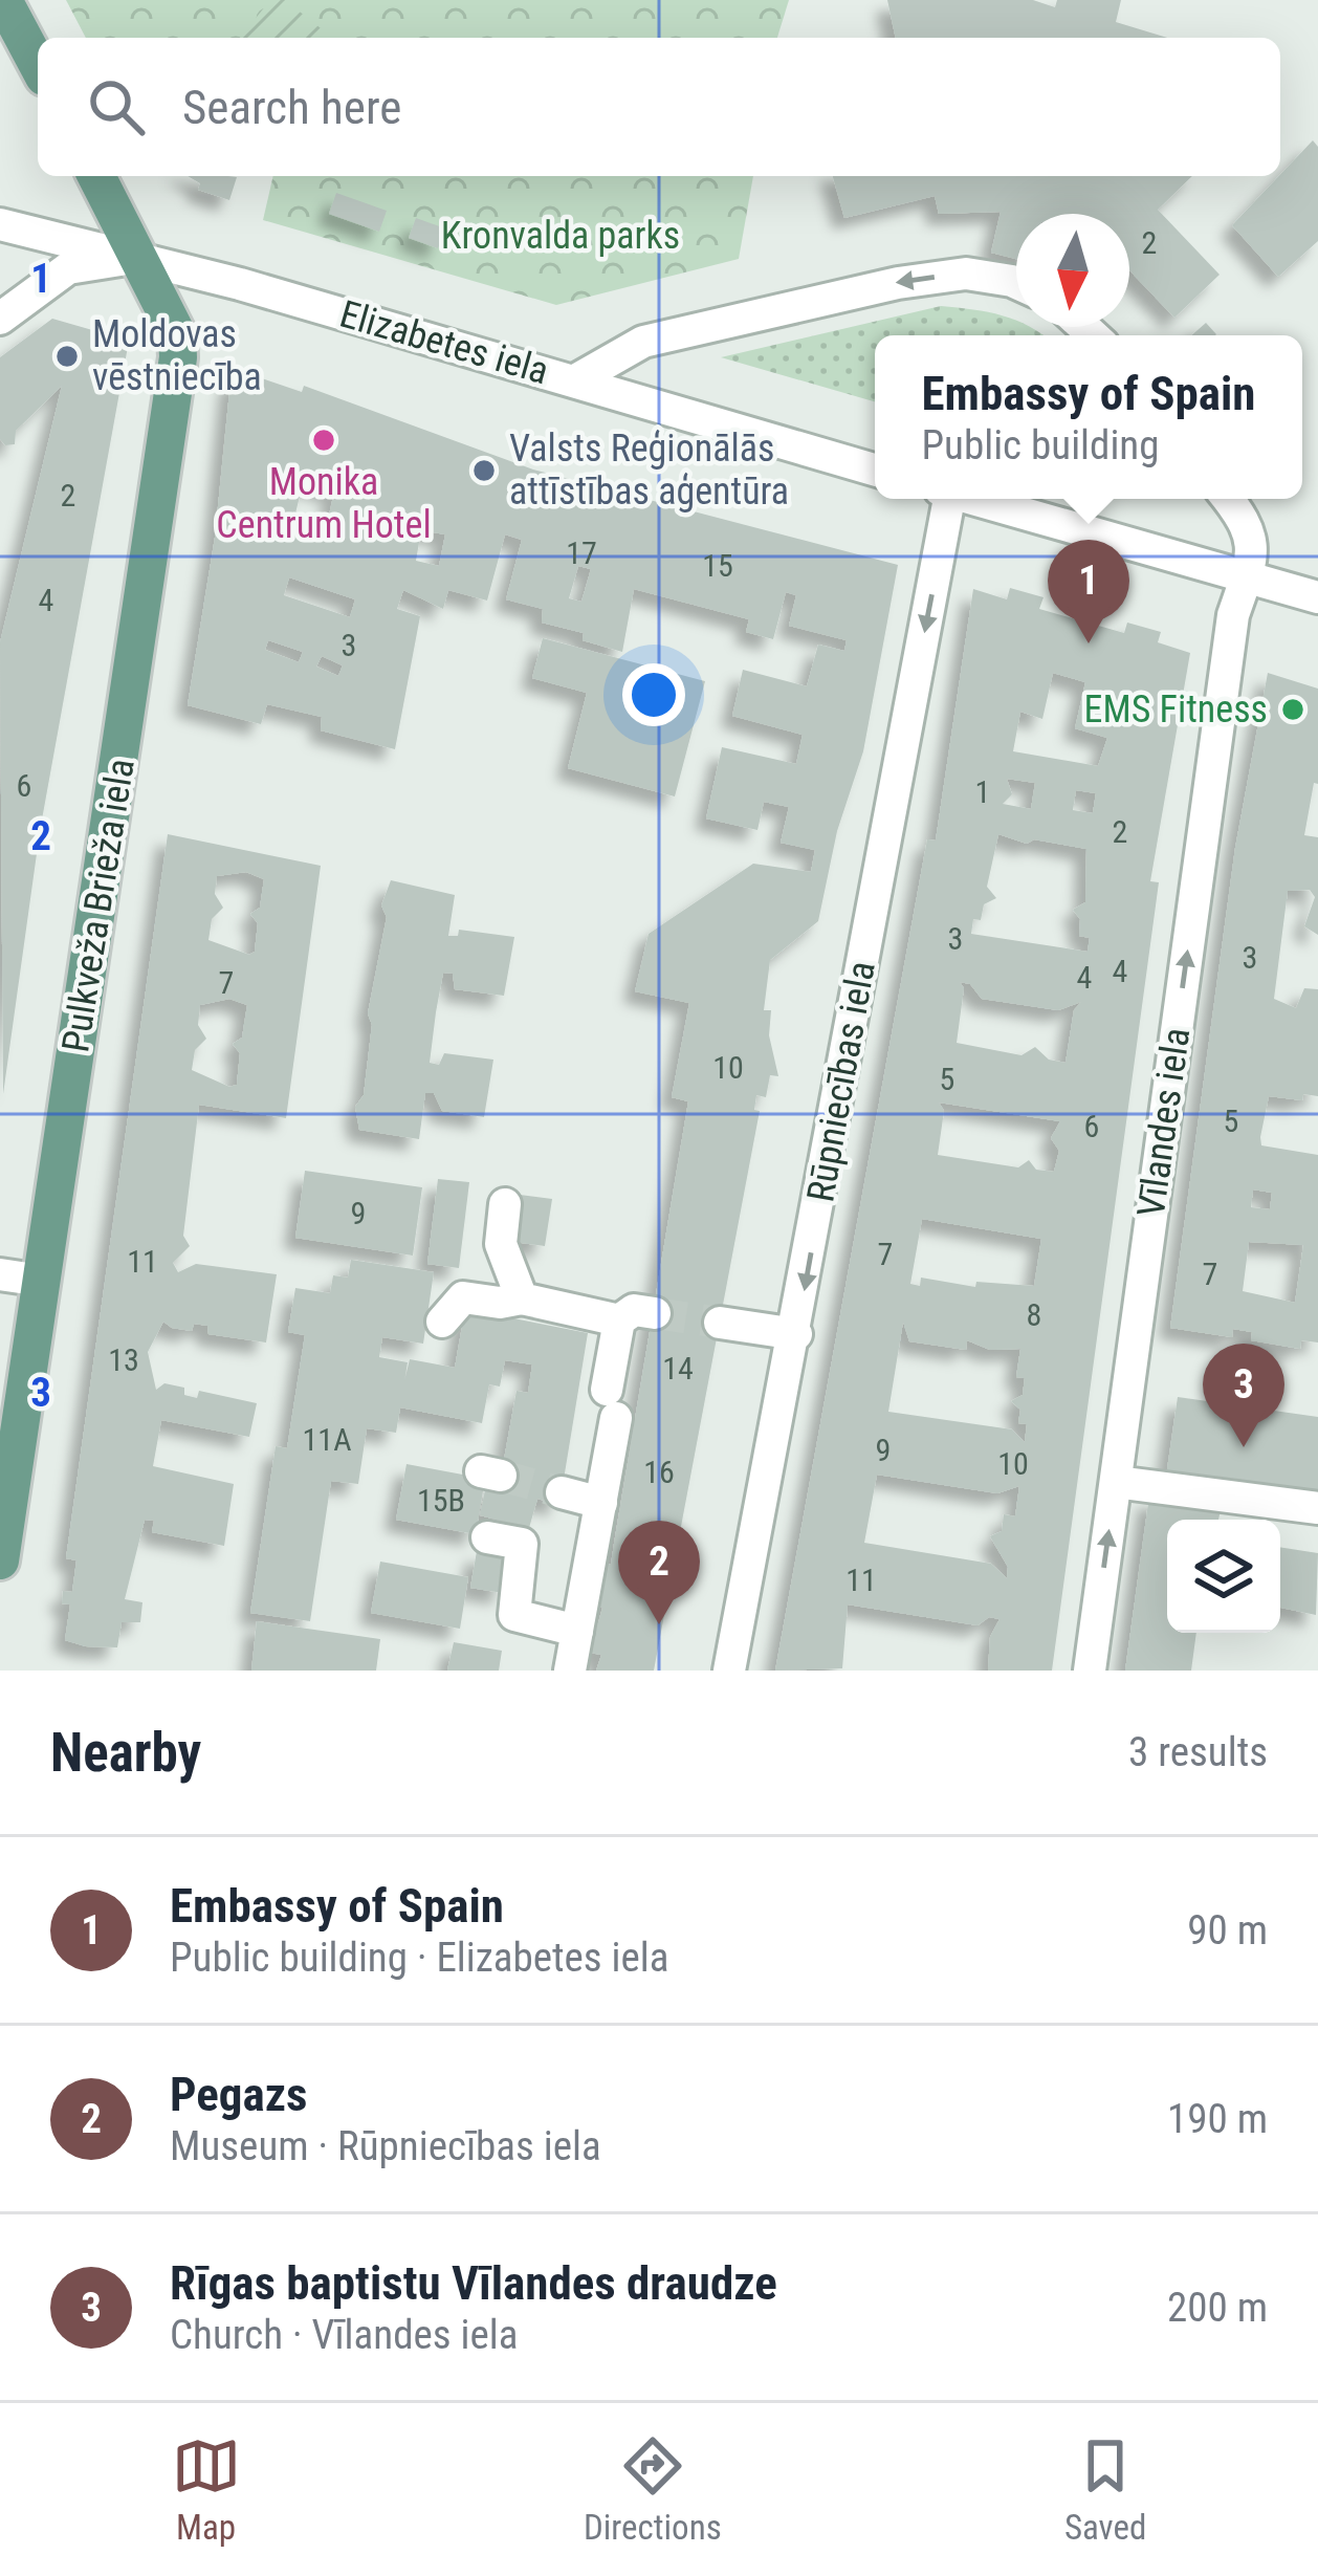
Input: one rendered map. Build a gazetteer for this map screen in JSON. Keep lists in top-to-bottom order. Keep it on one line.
{"streets":{"main road":["Pulkveža Brieža iela"],"street":["Elizabetes iela","Rūpniecības iela","Vīlandes iela"]},"crossings":[["Elizabetes iela","Pulkveža Brieža iela"]],"one_way":["Rūpniecības iela","Vīlandes iela"],"parks":["Kronvalda parks"],"places":["Moldovas vēstniecība","Monika Centrum Hotel","Valsts Reģionālās attīstības aģentūra","EMS Fitness"],"house_numbers":["2","2","17","15","4","3","6","1","2","3","3","4","4","7","10","5","5","6","9","7","11","7","8","13","14","11A","9","10","16","15B","11"],"north":"bottom","page":{"search":"Search here","popup":["Embassy of Spain","Public building"],"pins":["1","3","2"],"heading":["Nearby","3 results"],"list":[{"mark":"1","name":"Embassy of Spain","note":"Public building · Elizabetes iela","value":"90 m"},{"mark":"2","name":"Pegazs","note":"Museum · Rūpniecības iela","value":"190 m"},{"mark":"3","name":"Rīgas baptistu Vīlandes draudze","note":"Church · Vīlandes iela","value":"200 m"}],"nav":["Map","Directions","Saved"]},"grid":{"rows":["1","2","3"]}}
